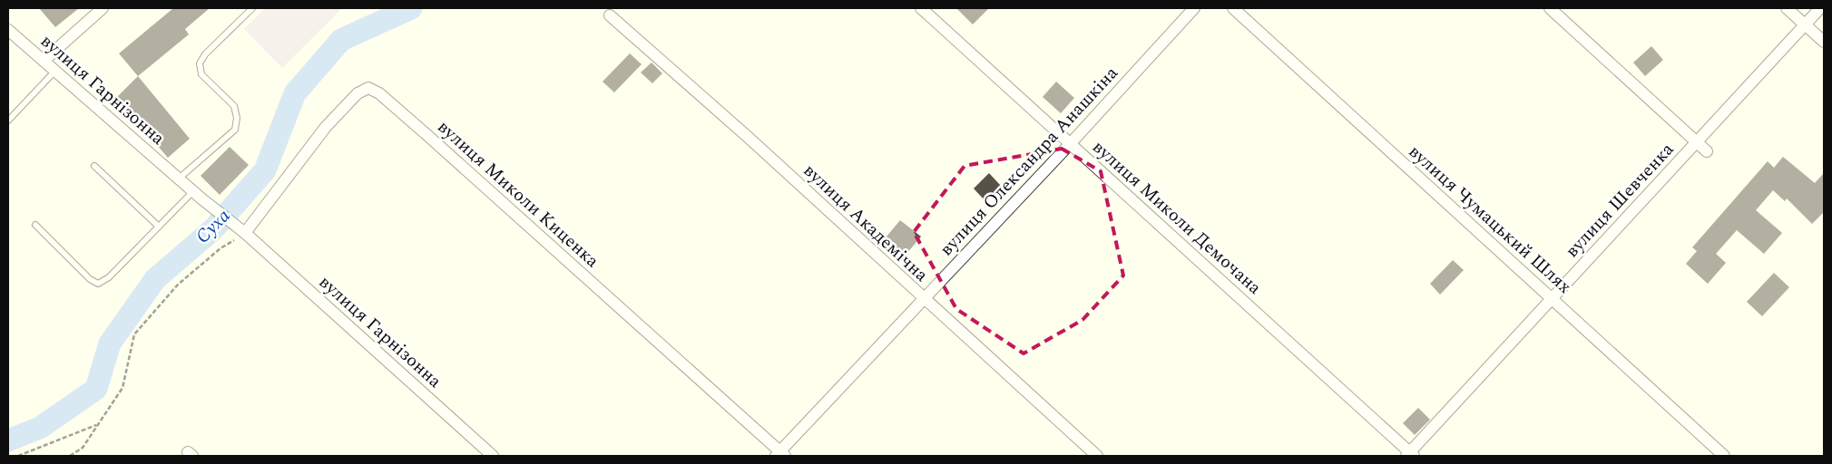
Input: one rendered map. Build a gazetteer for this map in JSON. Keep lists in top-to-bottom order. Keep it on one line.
{"streets":{"street":["вулиця Гарнізонна","вулиця Олександра Анашкіна","вулиця Миколи Киценка","вулиця Шевченка","вулиця Миколи Демочана","вулиця Чумацький Шлях","вулиця Академічна"]},"crossings":[["вулиця Гарнізонна","вулиця Миколи Киценка"],["вулиця Олександра Анашкіна","вулиця Миколи Киценка"],["вулиця Олександра Анашкіна","вулиця Миколи Демочана"],["вулиця Олександра Анашкіна","вулиця Академічна"],["вулиця Шевченка","вулиця Миколи Демочана"],["вулиця Шевченка","вулиця Чумацький Шлях"]],"water":["Суха"]}
